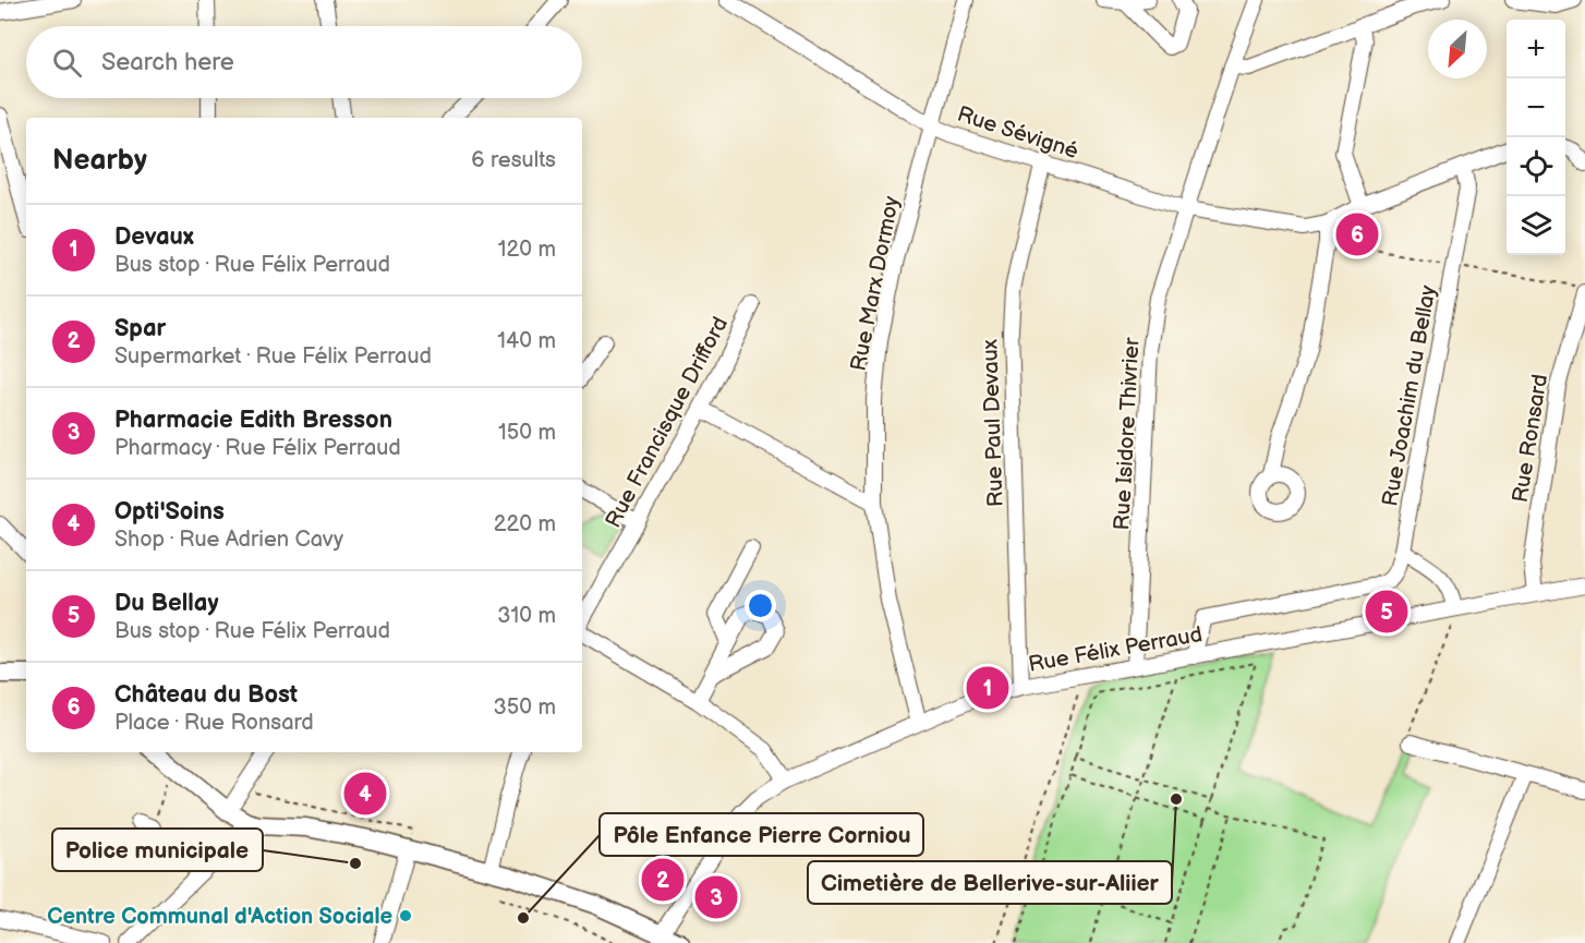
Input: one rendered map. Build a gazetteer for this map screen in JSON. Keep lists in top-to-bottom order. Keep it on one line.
{"streets":{"street":["Rue Sévigné","Rue Marx Dormoy","Rue Joachim du Bellay","Rue Francisque Drifford","Rue Paul Devaux","Rue Isidore Thivrier","Rue Ronsard","Rue Félix Perraud"]},"crossings":[["Rue Sévigné","Rue Marx Dormoy"],["Rue Sévigné","Rue Paul Devaux"],["Rue Sévigné","Rue Isidore Thivrier"],["Rue Marx Dormoy","Rue Félix Perraud"],["Rue Joachim du Bellay","Rue Félix Perraud"],["Rue Paul Devaux","Rue Félix Perraud"],["Rue Isidore Thivrier","Rue Félix Perraud"],["Rue Ronsard","Rue Félix Perraud"]],"places":["Cimetière de Bellerive-sur-Aliier","Police municipale","Centre Communal d'Action Sociale","Pôle Enfance Pierre Corniou"],"north":"bottom left","page":{"map_buttons":["+","−"],"search":"Search here","heading":["Nearby","6 results"],"list":[{"mark":"1","name":"Devaux","note":"Bus stop · Rue Félix Perraud","value":"120 m"},{"mark":"2","name":"Spar","note":"Supermarket · Rue Félix Perraud","value":"140 m"},{"mark":"3","name":"Pharmacie Edith Bresson","note":"Pharmacy · Rue Félix Perraud","value":"150 m"},{"mark":"4","name":"Opti'Soins","note":"Shop · Rue Adrien Cavy","value":"220 m"},{"mark":"5","name":"Du Bellay","note":"Bus stop · Rue Félix Perraud","value":"310 m"},{"mark":"6","name":"Château du Bost","note":"Place · Rue Ronsard","value":"350 m"}],"pins":["6","5","1","4","2","3"]}}
